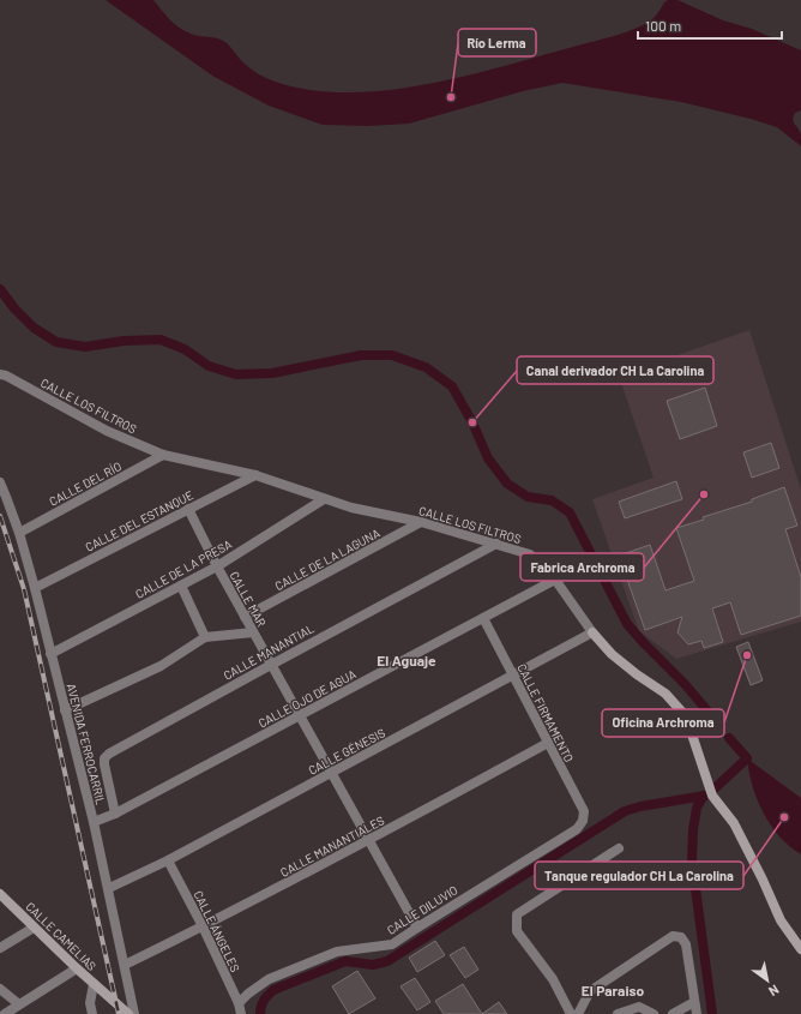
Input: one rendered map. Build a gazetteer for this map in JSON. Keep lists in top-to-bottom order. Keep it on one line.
{"streets":{"street":["CALLE LOS FILTROS","CALLE DEL RÍO","CALLE DEL ESTANQUE","CALLE DE LA LAGUNA","CALLE DE LA PRESA","CALLE MAR","CALLE MANANTIAL","CALLE OJO DE AGUA","CALLE FIRMAMENTO","AVENIDA FERROCARRIL","CALLE GÉNESIS","CALLE MANANTIALES","CALLE DILUVIO","CALLE ÁNGELES","CALLE CAMELIAS"]},"crossings":[["CALLE LOS FILTROS","CALLE DEL RÍO"],["CALLE LOS FILTROS","CALLE DEL ESTANQUE"],["CALLE LOS FILTROS","CALLE DE LA LAGUNA"],["CALLE LOS FILTROS","CALLE DE LA PRESA"],["CALLE LOS FILTROS","CALLE MANANTIAL"],["CALLE LOS FILTROS","CALLE OJO DE AGUA"],["CALLE LOS FILTROS","CALLE GÉNESIS"],["CALLE DEL RÍO","AVENIDA FERROCARRIL"],["CALLE DEL ESTANQUE","CALLE MAR"],["CALLE DEL ESTANQUE","AVENIDA FERROCARRIL"],["CALLE DE LA LAGUNA","CALLE MAR"],["CALLE DE LA PRESA","CALLE MAR"],["CALLE DE LA PRESA","AVENIDA FERROCARRIL"],["CALLE MAR","CALLE MANANTIAL"],["CALLE MAR","CALLE OJO DE AGUA"],["CALLE MAR","CALLE GÉNESIS"],["CALLE MAR","CALLE MANANTIALES"],["CALLE MAR","CALLE DILUVIO"],["CALLE MANANTIAL","CALLE OJO DE AGUA"],["CALLE OJO DE AGUA","CALLE FIRMAMENTO"],["CALLE OJO DE AGUA","AVENIDA FERROCARRIL"],["CALLE FIRMAMENTO","CALLE GÉNESIS"],["CALLE FIRMAMENTO","CALLE MANANTIALES"],["CALLE FIRMAMENTO","CALLE DILUVIO"],["AVENIDA FERROCARRIL","CALLE GÉNESIS"],["AVENIDA FERROCARRIL","CALLE MANANTIALES"],["CALLE GÉNESIS","CALLE ÁNGELES"],["CALLE MANANTIALES","CALLE ÁNGELES"],["CALLE DILUVIO","CALLE ÁNGELES"]],"districts":["El Aguaje","El Paraiso"],"places":["Río Lerma","Canal derivador CH La Carolina","Fabrica Archroma","Oficina Archroma","Tanque regulador CH La Carolina"],"scale_bar":"100 m","north":"bottom right"}
